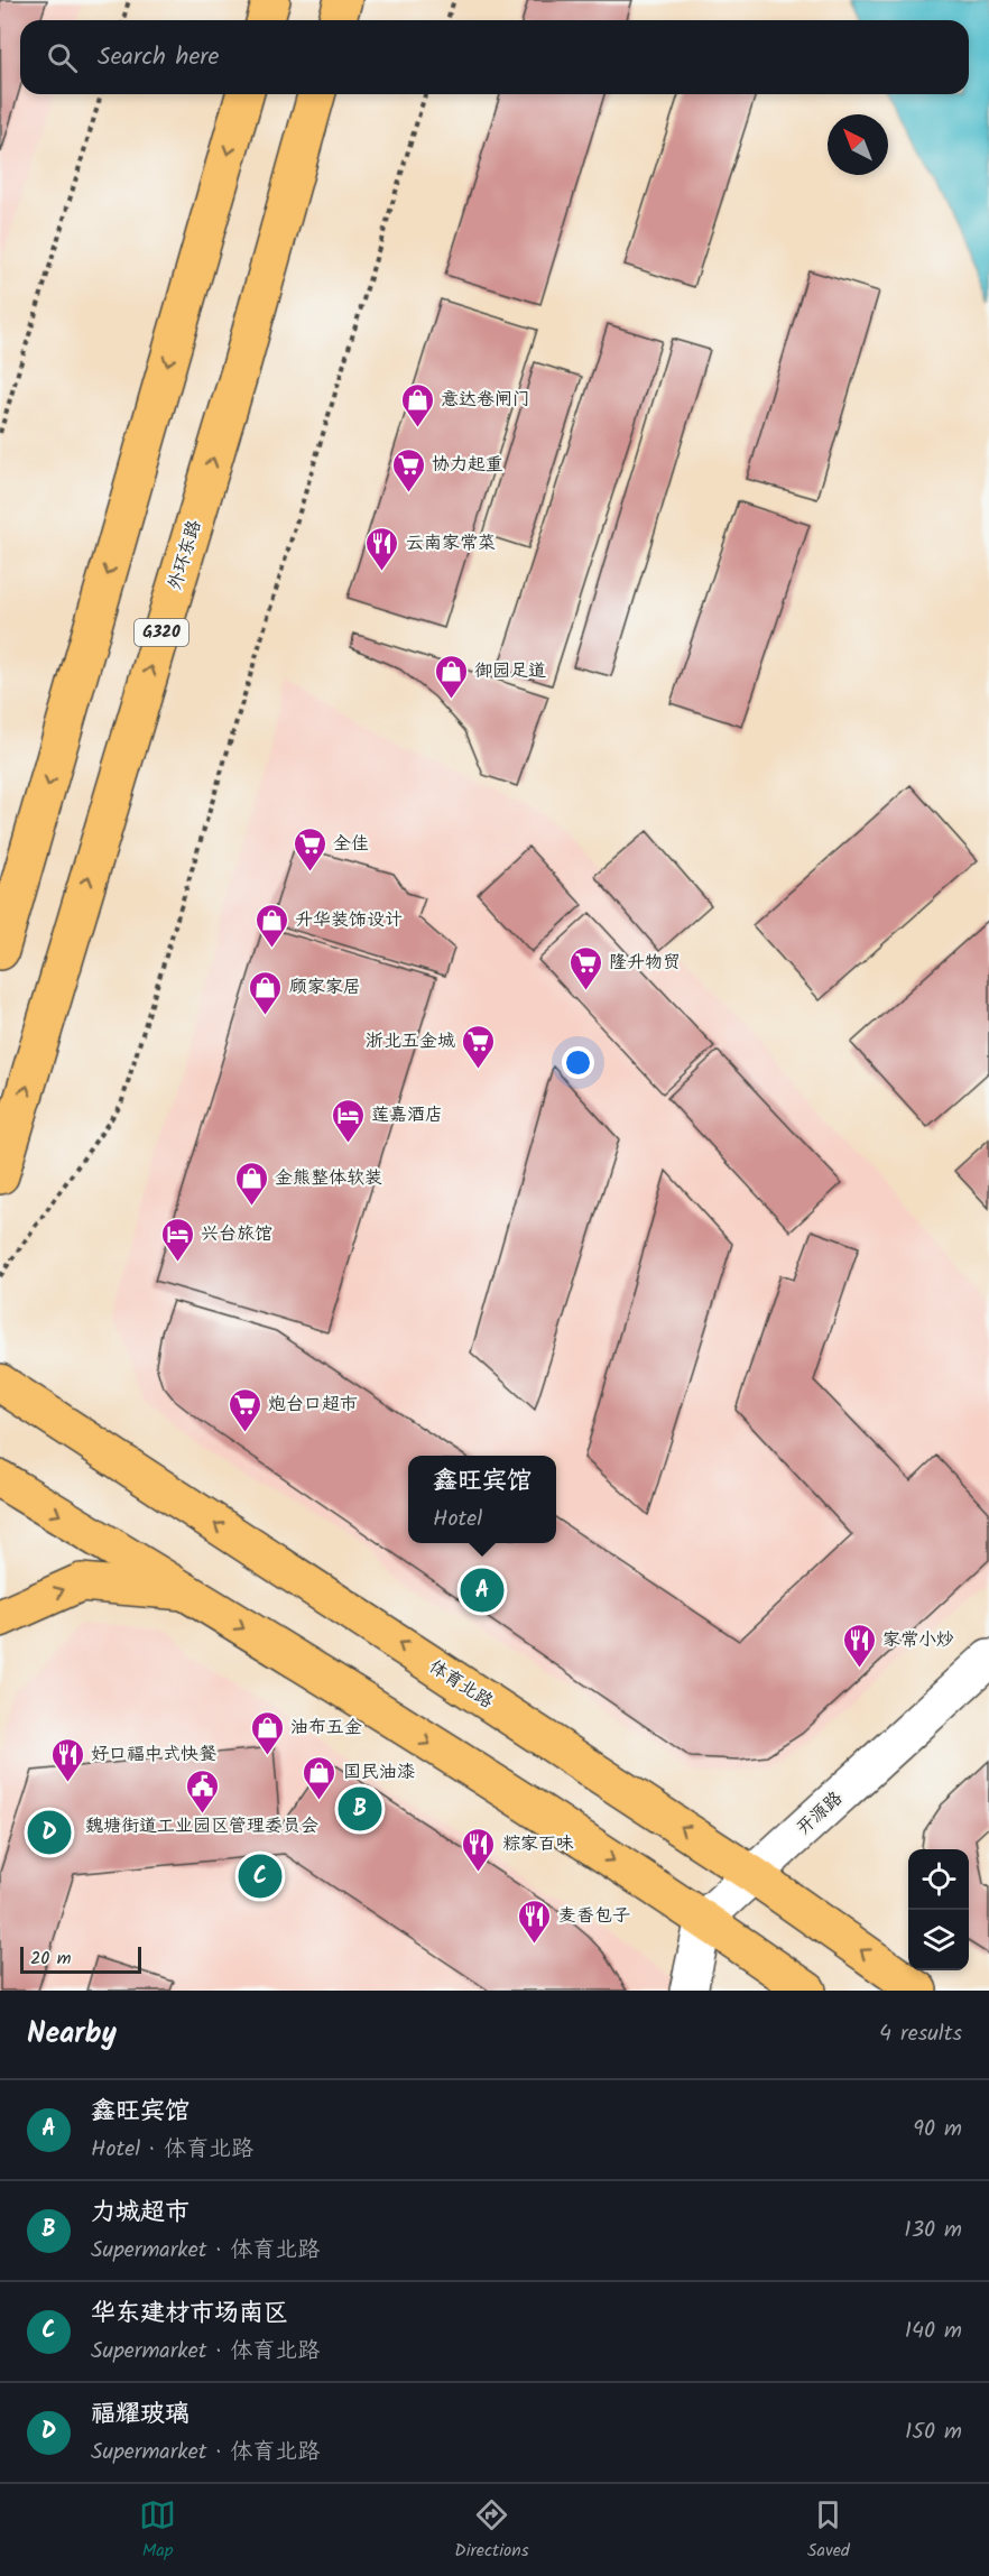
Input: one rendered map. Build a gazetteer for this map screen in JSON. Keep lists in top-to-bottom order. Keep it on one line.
{"streets":{"main road":["外环东路","G320","体育北路"],"street":["开源路"]},"crossings":[["体育北路","开源路"]],"places":{"shop":["意达卷闸门","御园足道","升华装饰设计","顾家家居","金熊整体软装","油布五金","国民油漆"],"supermarket":["协力起重","全佳","隆升物贸","浙北五金城","炮台口超市"],"restaurant":["云南家常菜","家常小炒","好口福中式快餐","粽家百味","麦香包子"],"hotel":["莲嘉酒店","兴台旅馆"],"public building":["魏塘街道工业园区管理委员会"]},"scale_bar":"20 m","north":"top left","page":{"search":"Search here","popup":["鑫旺宾馆","Hotel"],"pins":["A","B","D","C"],"scale":"20 m","heading":["Nearby","4 results"],"list":[{"mark":"A","name":"鑫旺宾馆","note":"Hotel · 体育北路","value":"90 m"},{"mark":"B","name":"力城超市","note":"Supermarket · 体育北路","value":"130 m"},{"mark":"C","name":"华东建材市场南区","note":"Supermarket · 体育北路","value":"140 m"},{"mark":"D","name":"福耀玻璃","note":"Supermarket · 体育北路","value":"150 m"}],"nav":["Map","Directions","Saved"]}}
